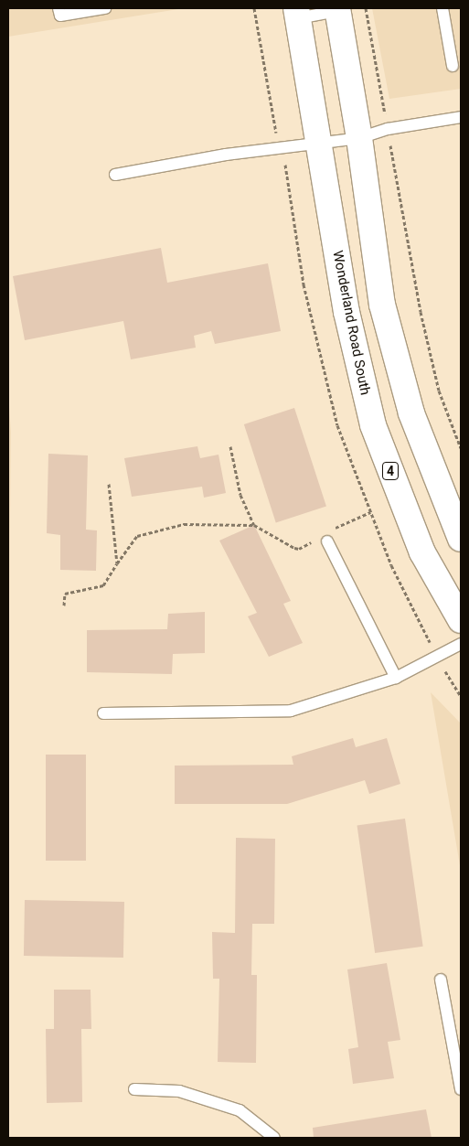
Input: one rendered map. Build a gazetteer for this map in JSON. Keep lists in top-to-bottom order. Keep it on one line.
{"streets":{"main road":["Wonderland Road South","4"]}}
